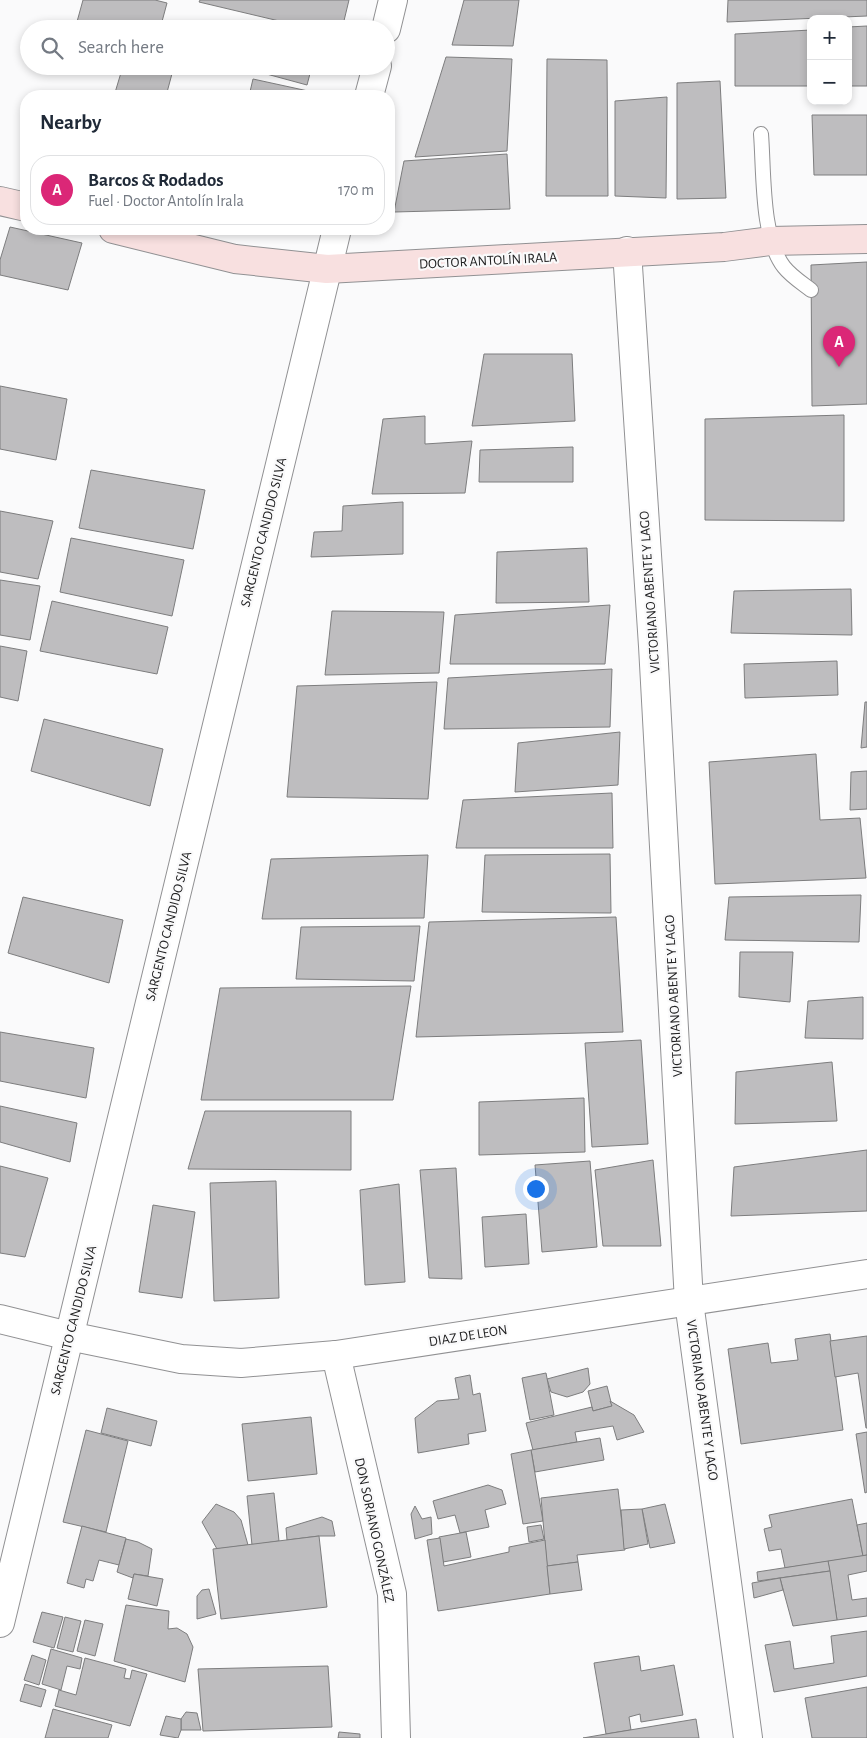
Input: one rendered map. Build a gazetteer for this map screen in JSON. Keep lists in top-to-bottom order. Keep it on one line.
{"streets":{"street":["DOCTOR ANTOLÍN IRALA","SARGENTO CANDIDO SILVA","VICTORIANO ABENTE Y LAGO","DIAZ DE LEON","DON SORIANO GONZÁLEZ"]},"crossings":[["DOCTOR ANTOLÍN IRALA","SARGENTO CANDIDO SILVA"],["DOCTOR ANTOLÍN IRALA","VICTORIANO ABENTE Y LAGO"],["SARGENTO CANDIDO SILVA","DIAZ DE LEON"],["VICTORIANO ABENTE Y LAGO","DIAZ DE LEON"],["DIAZ DE LEON","DON SORIANO GONZÁLEZ"]],"page":{"map_buttons":["+","−"],"search":"Search here","heading":"Nearby","list":[{"mark":"A","name":"Barcos & Rodados","note":"Fuel · Doctor Antolín Irala","value":"170 m"}],"pins":"A"}}
